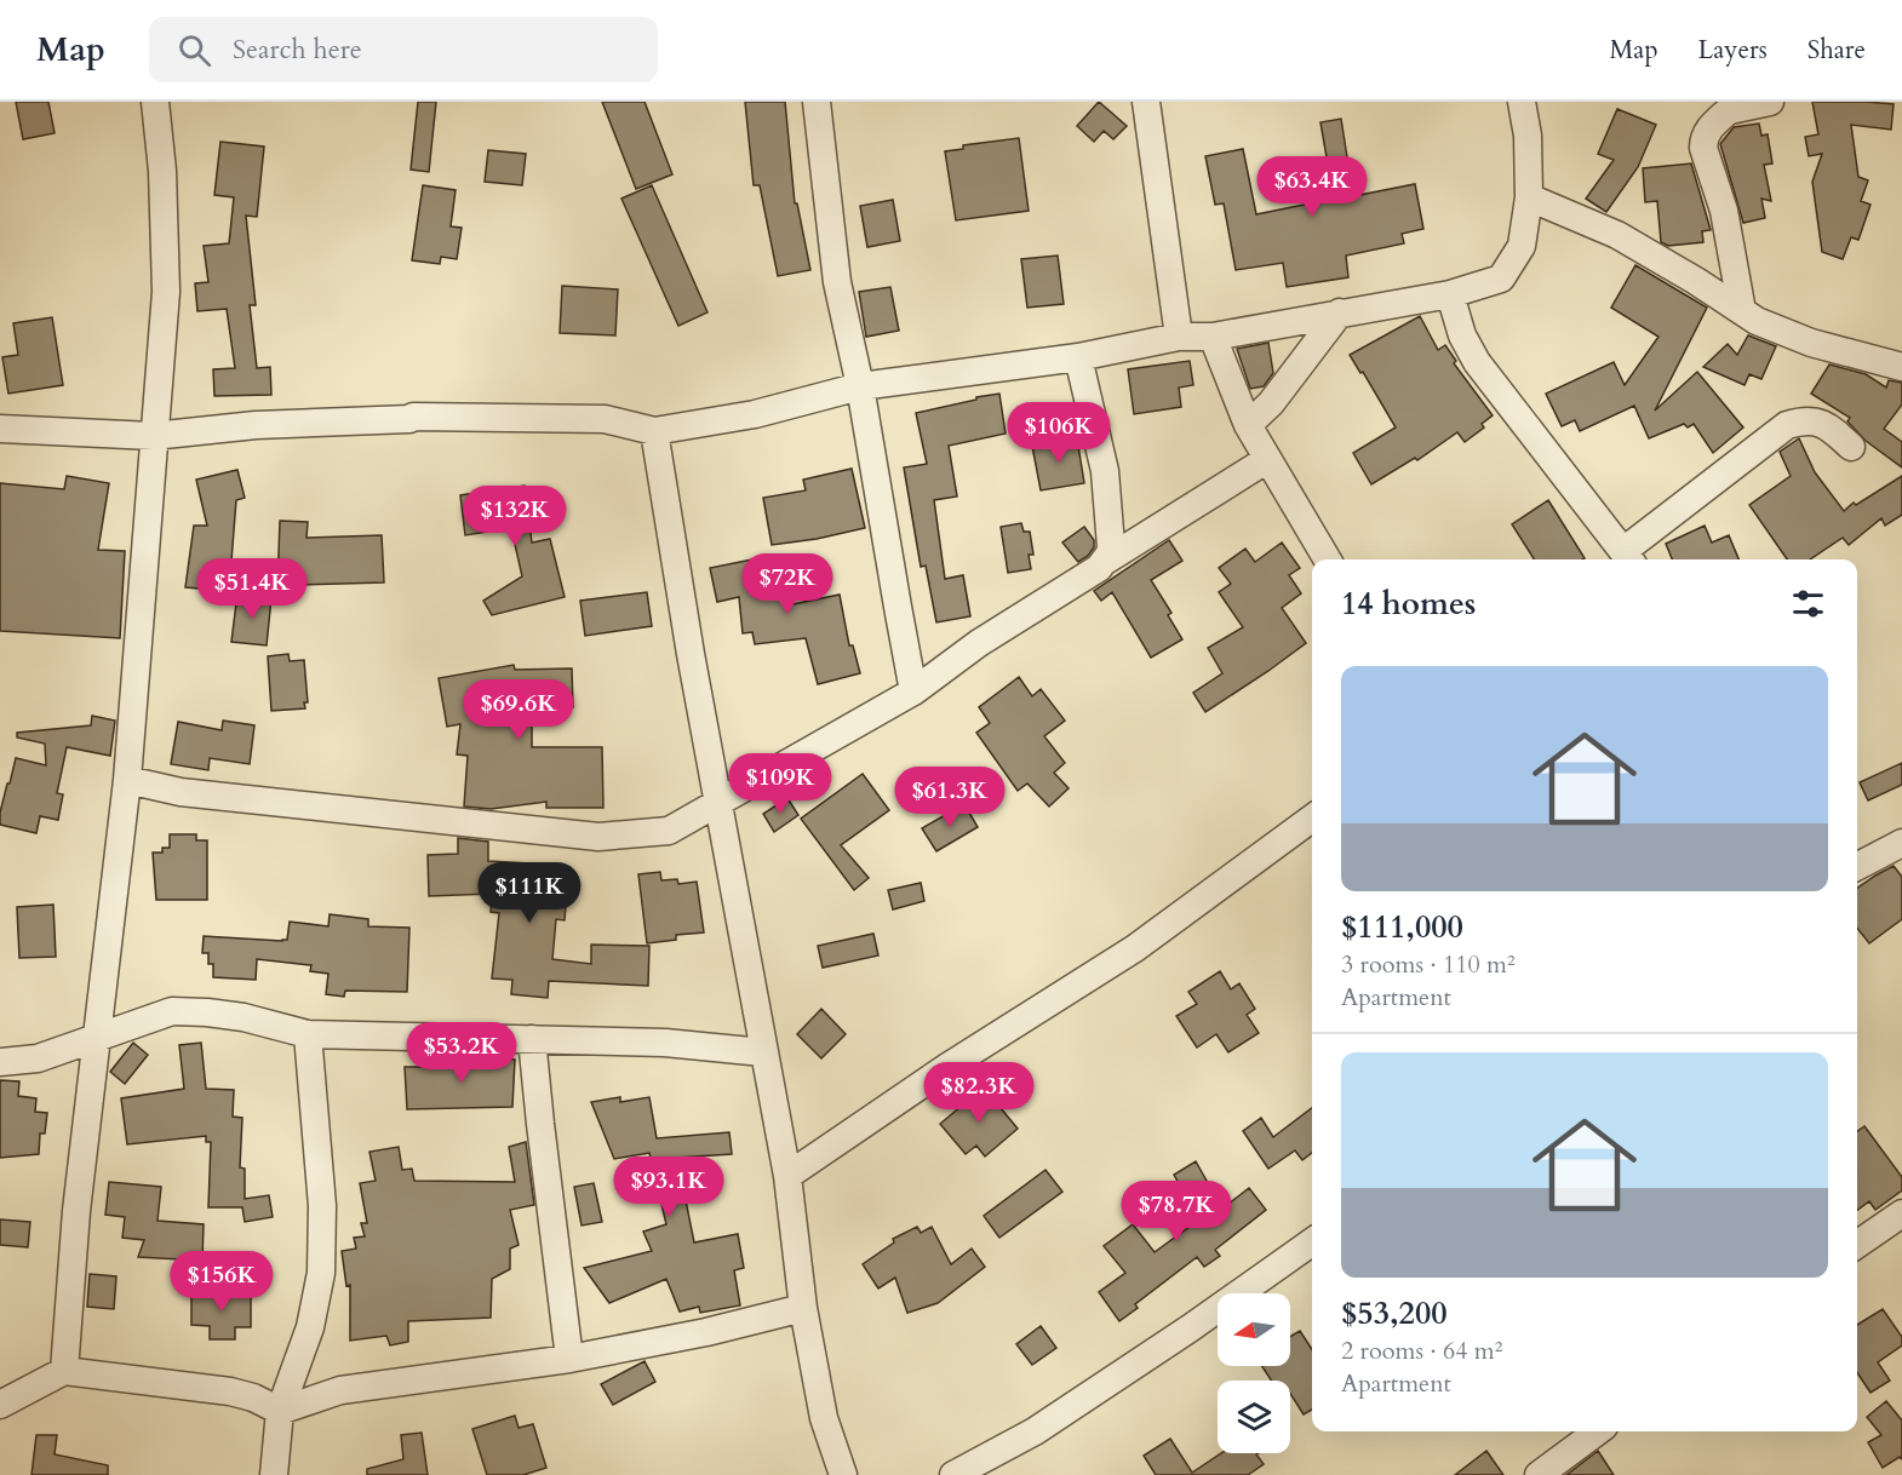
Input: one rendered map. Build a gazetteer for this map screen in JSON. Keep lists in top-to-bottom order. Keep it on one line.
{"north":"left","page":{"header":"Map","search":"Search here","nav":["Map","Layers","Share"],"price":["$63.4K","$106K","$132K","$72K","$51.4K","$69.6K","$109K","$61.3K","$111K","$53.2K","$82.3K","$93.1K","$78.7K","$156K"],"heading":"14 homes","list":[{"name":"$111,000","note":"3 rooms · 110 m² · Apartment"},{"name":"$53,200","note":"2 rooms · 64 m² · Apartment"}]}}
